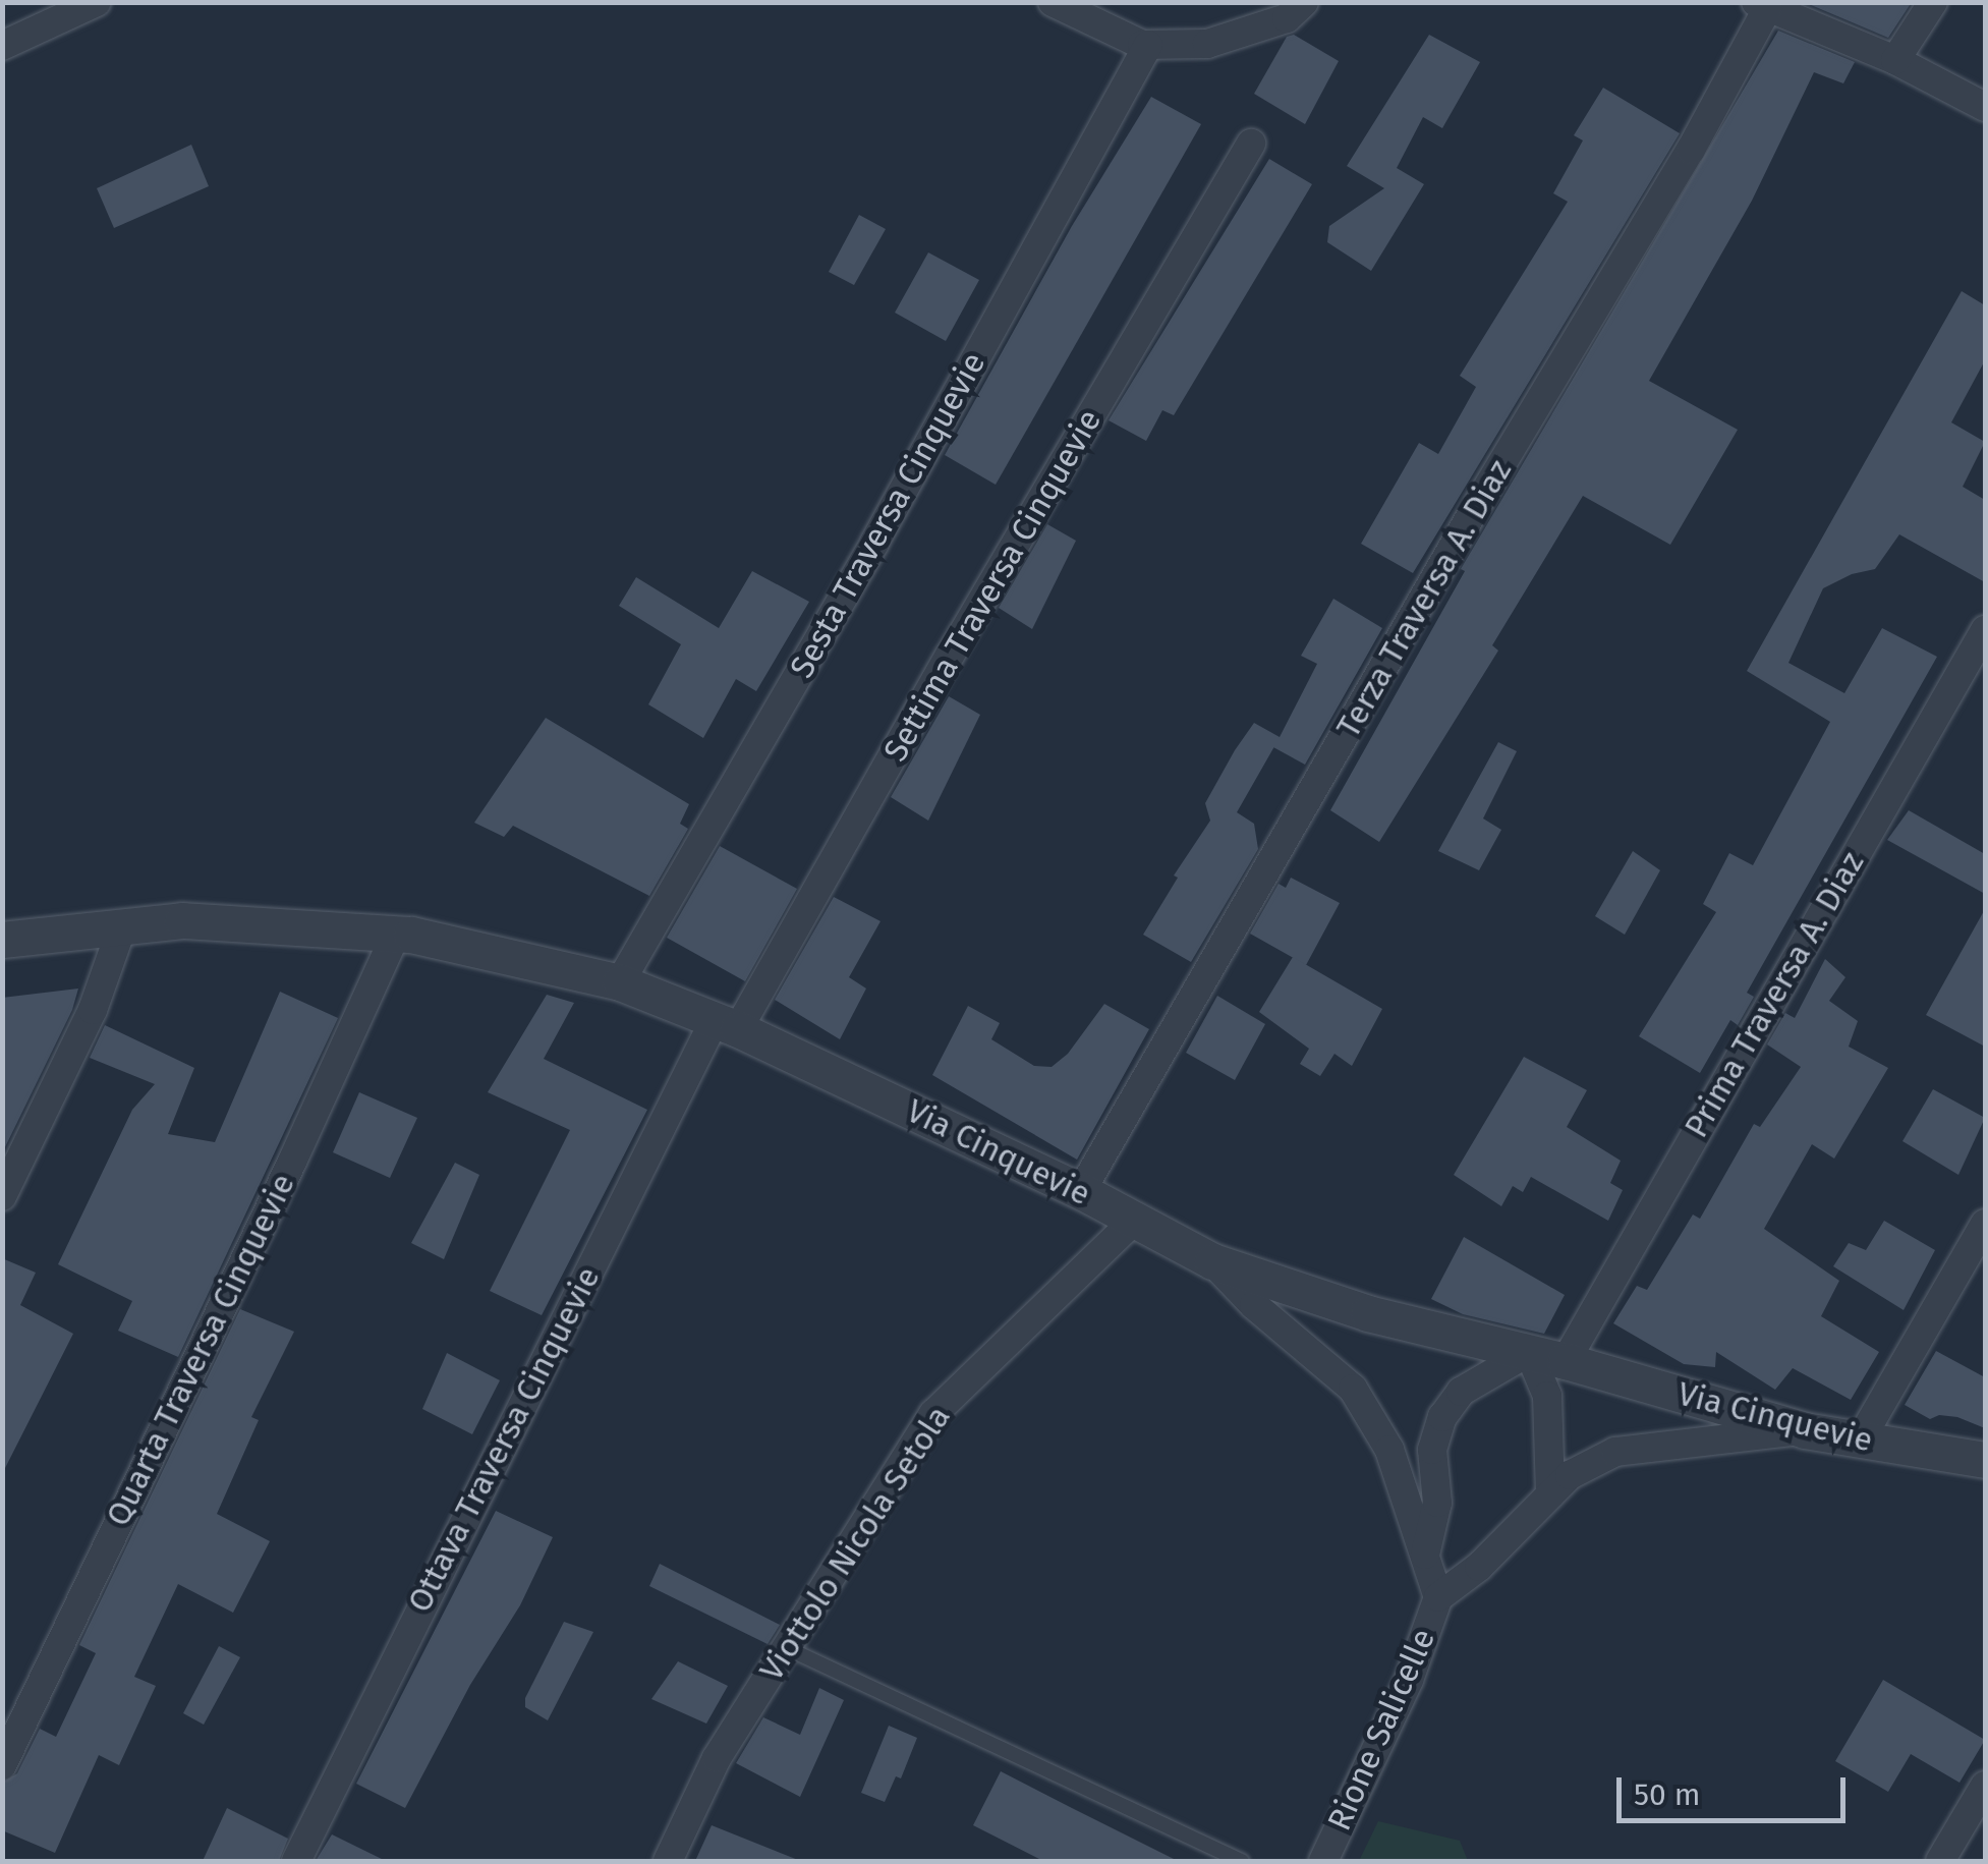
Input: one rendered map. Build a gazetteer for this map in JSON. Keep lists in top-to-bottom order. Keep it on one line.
{"streets":{"street":["Sesta Traversa Cinquevie","Settima Traversa Cinquevie","Terza Traversa A. Diaz","Prima Traversa A. Diaz","Via Cinquevie","Quarta Traversa Cinquevie","Ottava Traversa Cinquevie","Viottolo Nicola Setola","Rione Salicelle"]},"crossings":[["Sesta Traversa Cinquevie","Via Cinquevie"],["Settima Traversa Cinquevie","Via Cinquevie"],["Settima Traversa Cinquevie","Ottava Traversa Cinquevie"],["Terza Traversa A. Diaz","Via Cinquevie"],["Prima Traversa A. Diaz","Via Cinquevie"],["Via Cinquevie","Quarta Traversa Cinquevie"],["Via Cinquevie","Ottava Traversa Cinquevie"],["Via Cinquevie","Viottolo Nicola Setola"],["Via Cinquevie","Rione Salicelle"]],"scale_bar":"50 m"}
